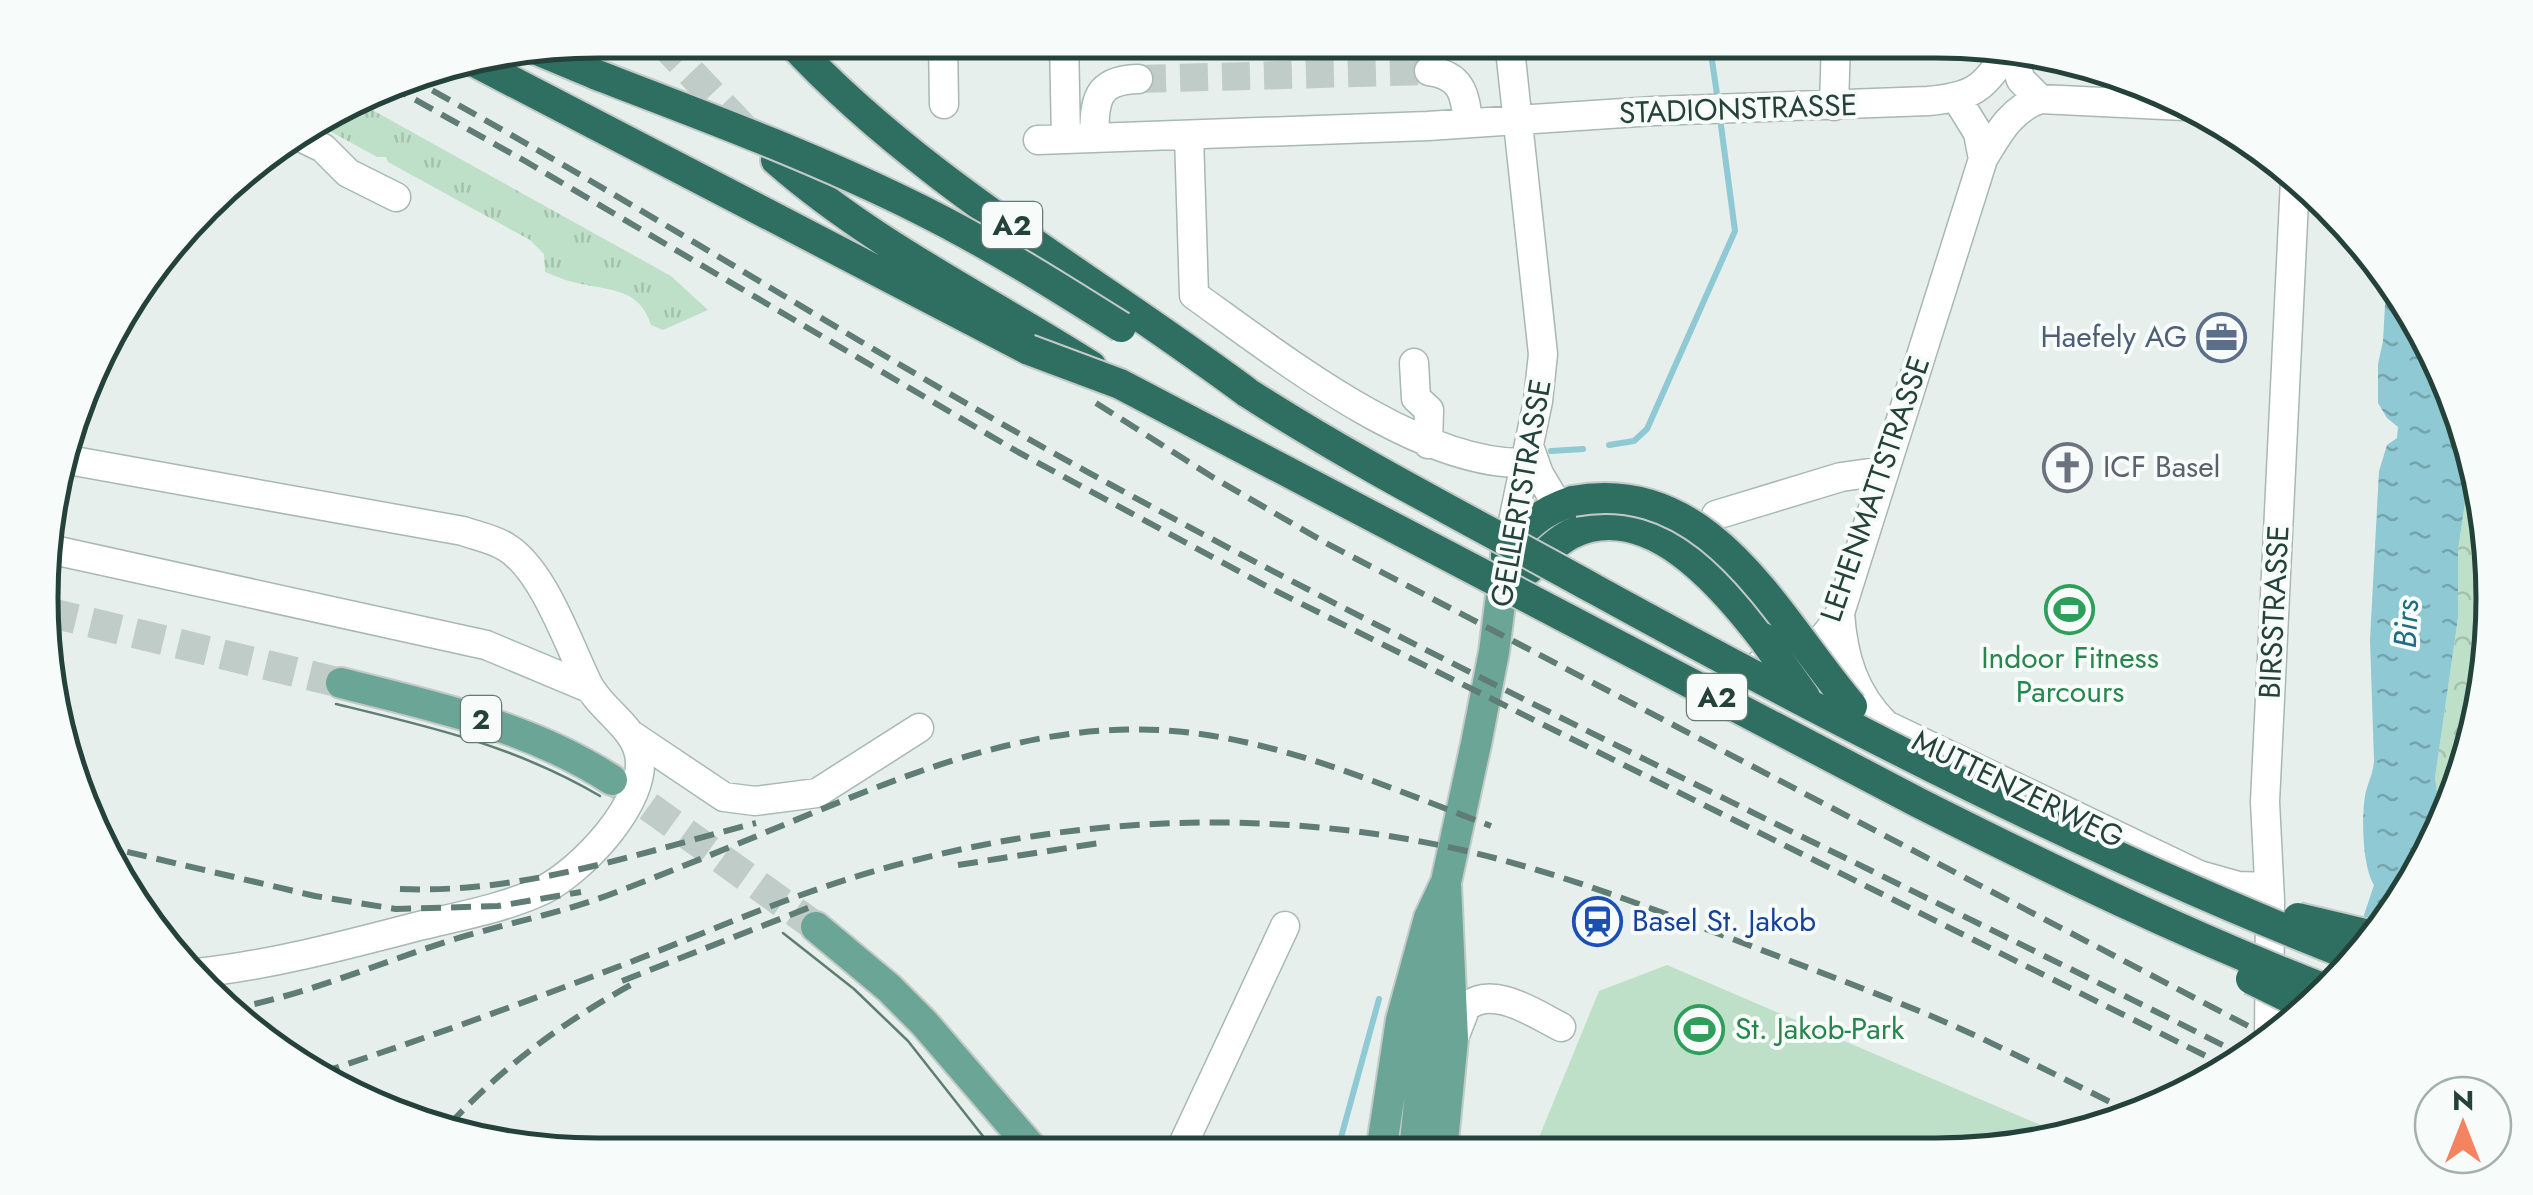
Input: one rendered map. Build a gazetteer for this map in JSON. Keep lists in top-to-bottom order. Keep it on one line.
{"streets":{"highway":["A2"],"main road":["GELLERTSTRASSE","2"],"street":["STADIONSTRASSE","LEHENMATTSTRASSE","BIRSSTRASSE","MUTTENZERWEG"]},"crossings":[["STADIONSTRASSE","GELLERTSTRASSE"],["LEHENMATTSTRASSE","GELLERTSTRASSE"],["LEHENMATTSTRASSE","MUTTENZERWEG"],["BIRSSTRASSE","MUTTENZERWEG"]],"water":["Birs"],"places":{"office":["Haefely AG"],"church":["ICF Basel"],"sports":["Indoor Fitness Parcours","St. Jakob-Park"],"station":["Basel St. Jakob"]},"north":"top"}
